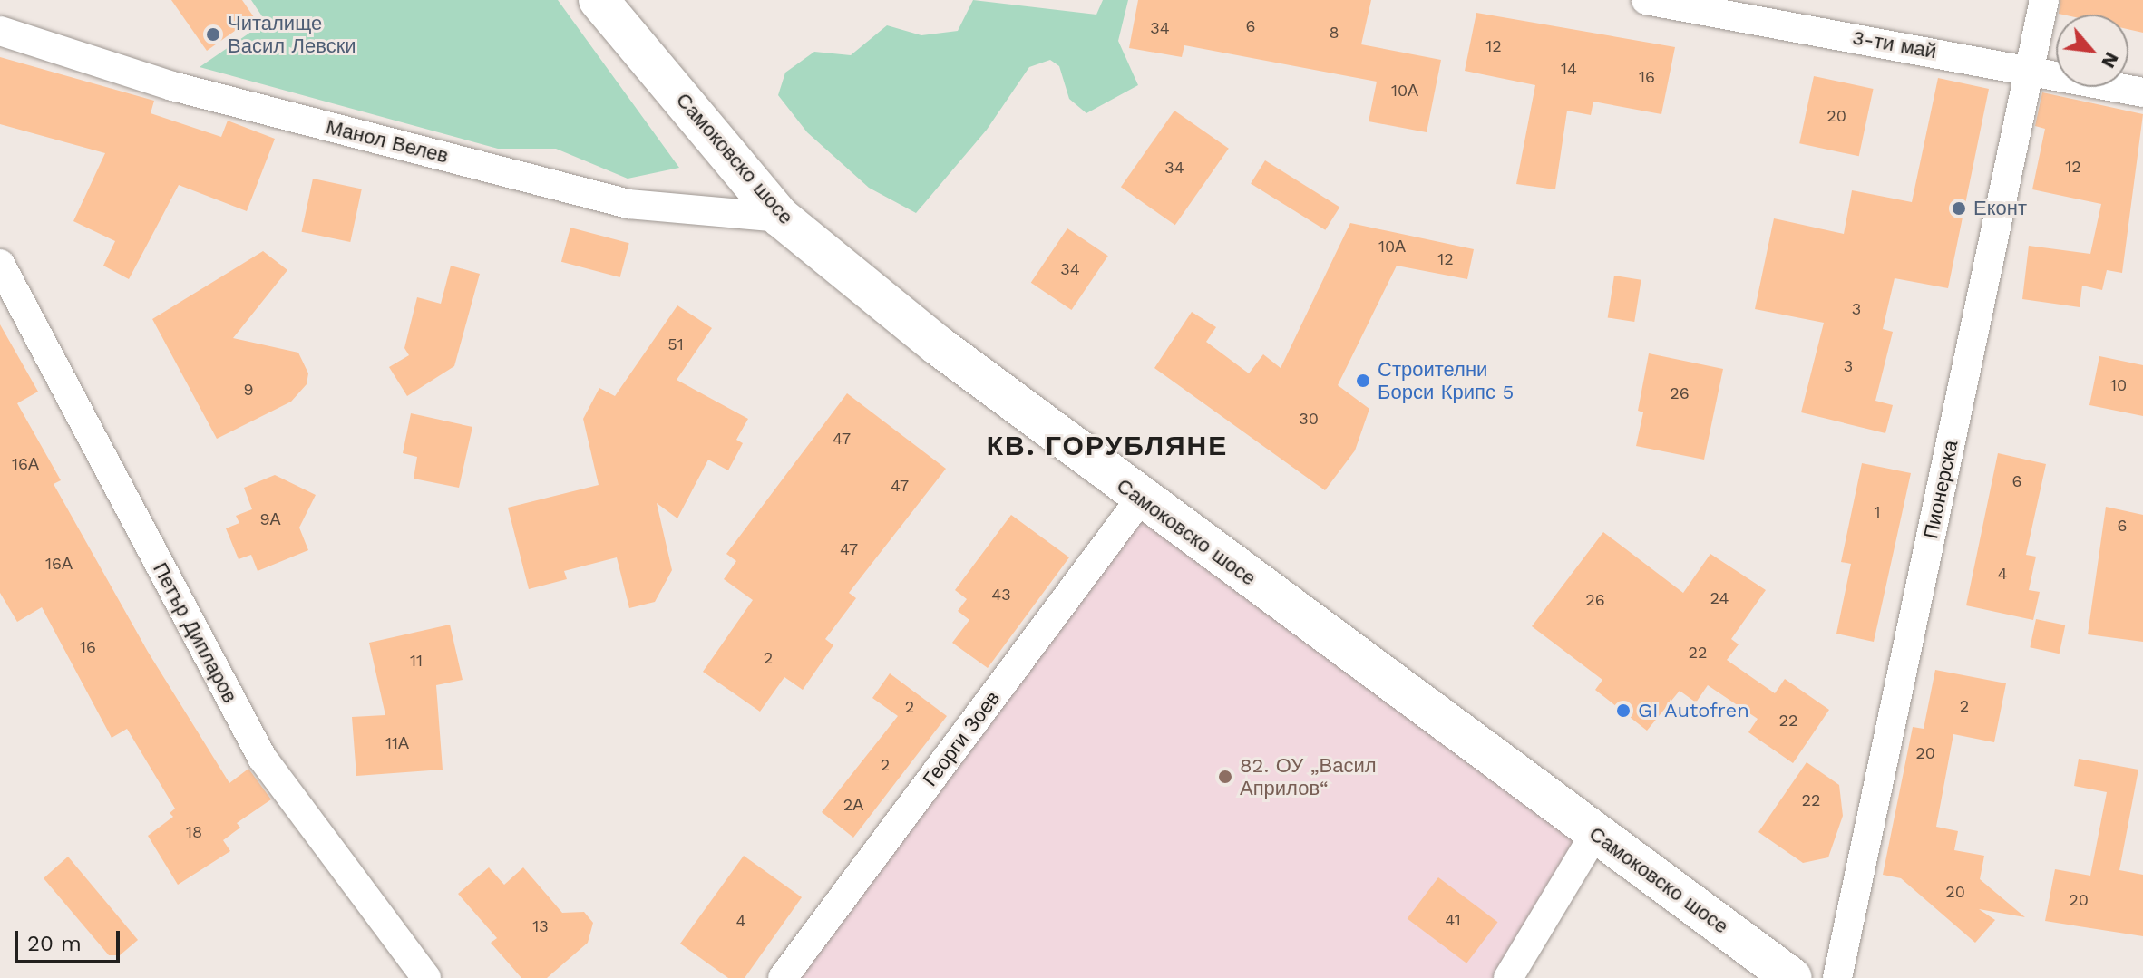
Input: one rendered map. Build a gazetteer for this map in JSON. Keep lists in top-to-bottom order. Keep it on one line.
{"streets":{"main road":["Самоковско шосе"],"street":["3-ти май","Манол Велев","Пионерска","Петър Дипларов","Георги Зоев"]},"crossings":[["3-ти май","Пионерска"],["Манол Велев","Самоковско шосе"],["Самоковско шосе","Георги Зоев"]],"districts":["КВ. ГОРУБЛЯНЕ"],"places":["Читалище Васил Левски","Еконт","Строителни Борси Крипс 5","GI Autofren","82. ОУ „Васил Априлов“"],"house_numbers":["6","34","8","12","14","16","10А","20","12","34","10А","12","34","3","51","3","10","9","26","30","47","16А","6","47","1","9А","6","47","16А","4","43","24","26","16","22","2","11","2","2","22","11А","20","2","22","2А","18","20","20","41","4","13"],"scale_bar":"20 m","north":"bottom right"}
